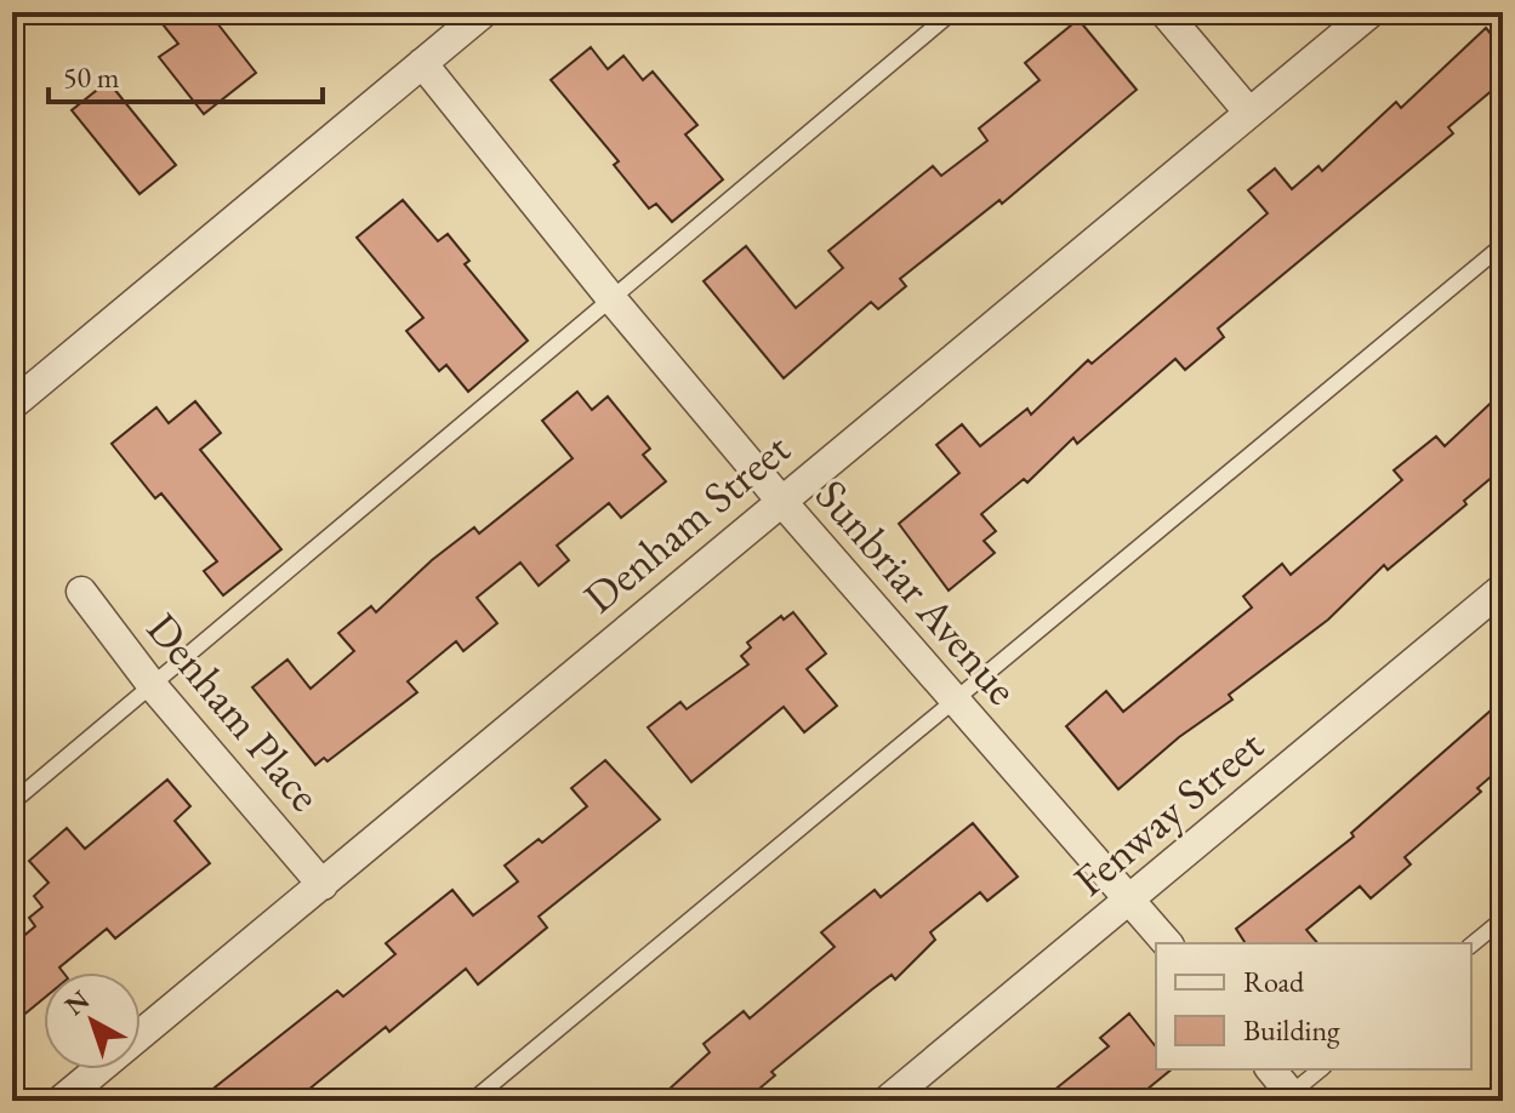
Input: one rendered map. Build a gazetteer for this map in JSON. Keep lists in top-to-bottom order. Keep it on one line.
{"streets":{"street":["Denham Street","Sunbriar Avenue","Denham Place","Fenway Street"]},"crossings":[["Denham Street","Sunbriar Avenue"],["Denham Street","Denham Place"],["Sunbriar Avenue","Fenway Street"]],"legend":["Road","Building"],"scale_bar":"50 m","north":"top left"}
